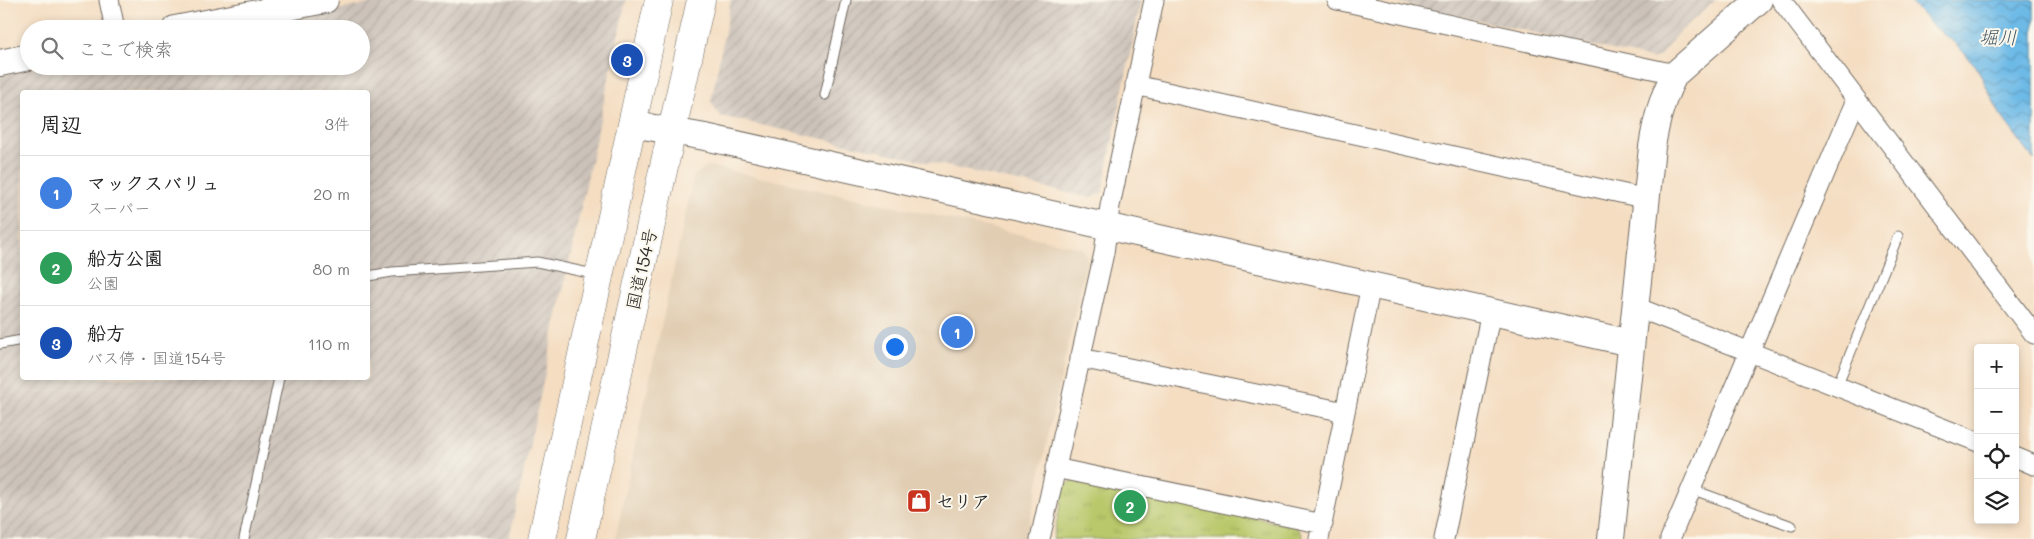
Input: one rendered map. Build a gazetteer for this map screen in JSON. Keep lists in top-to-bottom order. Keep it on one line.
{"streets":{"highway":["国道154号"]},"water":["堀川"],"places":{"shop":["セリア"]},"page":{"search":"ここで検索","pins":["3","1","2"],"heading":["周辺","3件"],"list":[{"mark":"1","name":"マックスバリュ","note":"スーパー","value":"20 m"},{"mark":"2","name":"船方公園","note":"公園","value":"80 m"},{"mark":"3","name":"船方","note":"バス停 · 国道154号","value":"110 m"}],"map_buttons":["+","−"]}}
